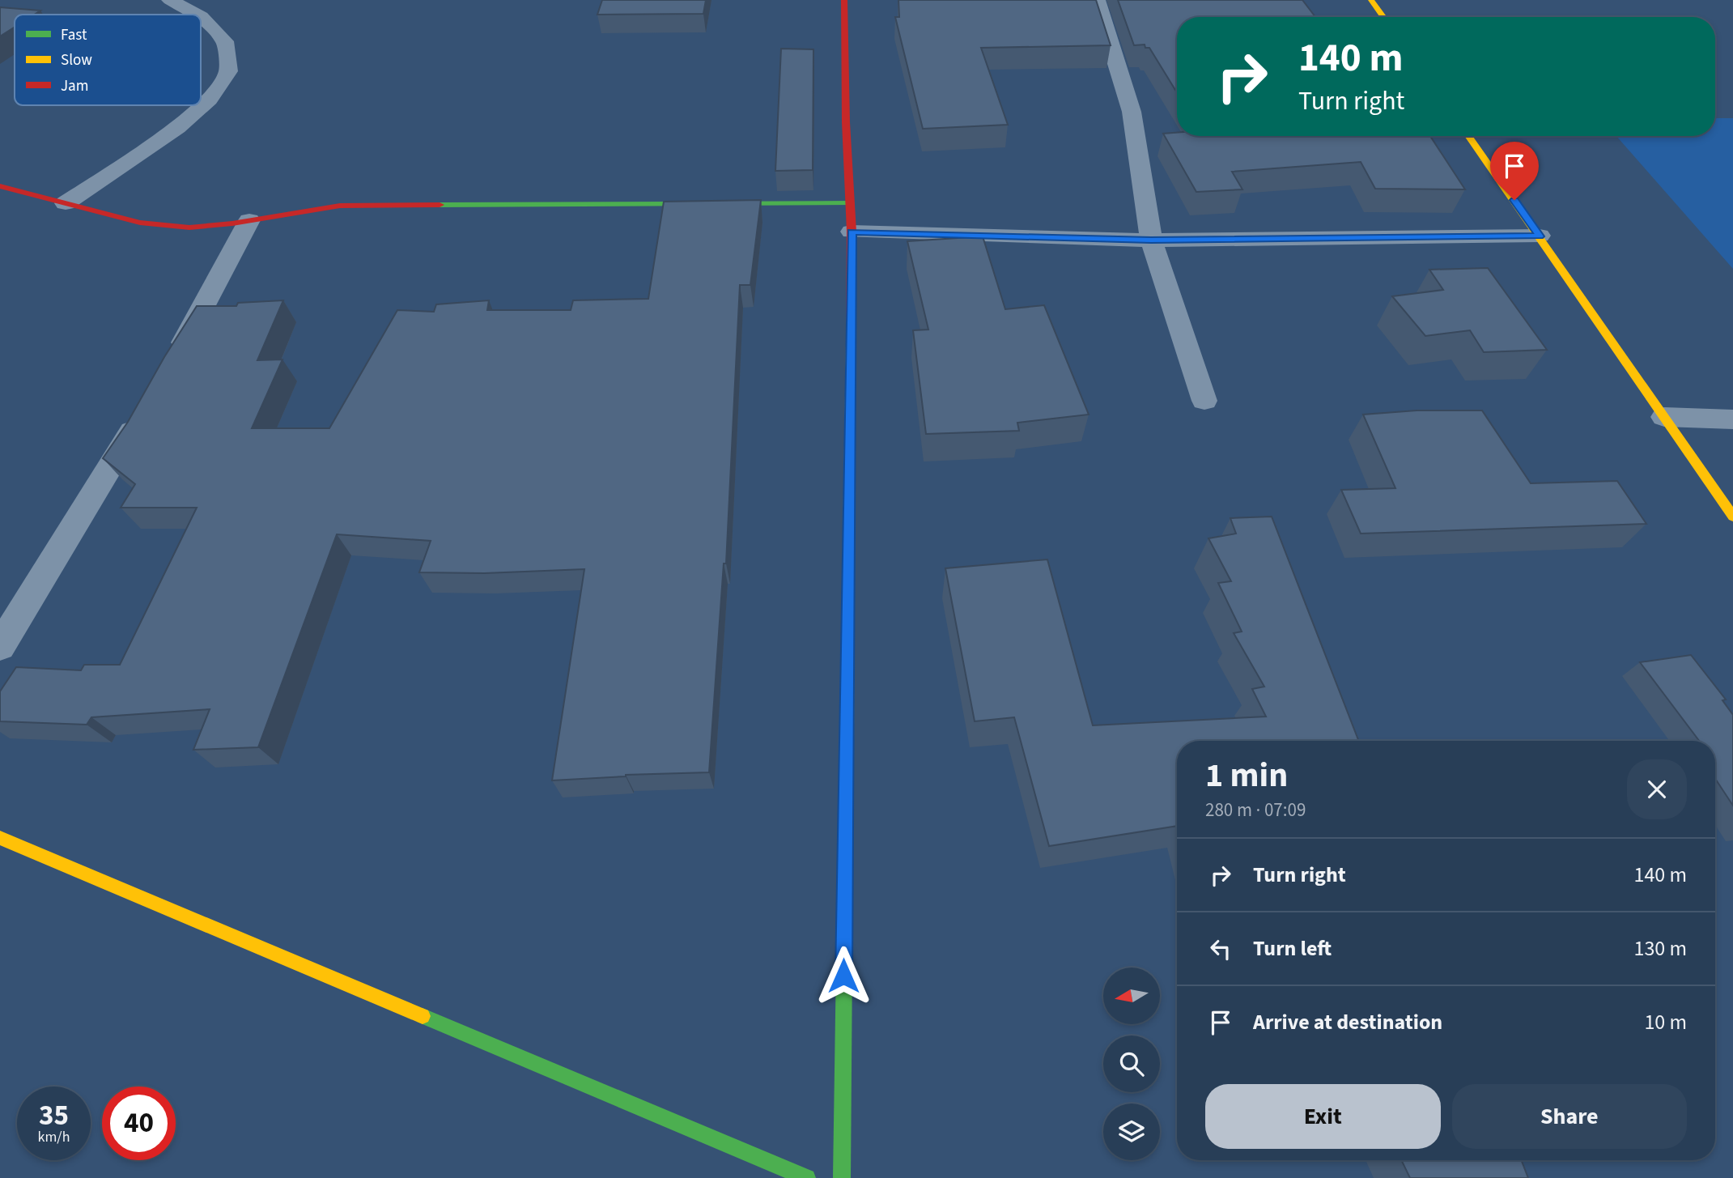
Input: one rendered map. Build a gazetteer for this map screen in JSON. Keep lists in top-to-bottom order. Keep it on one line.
{"legend":["Fast","Slow","Jam"],"north":"left","page":{"turn":["140 m","Turn right"],"heading":["1 min","280 m · 07:09"],"list":[{"name":"Turn right","value":"140 m"},{"name":"Turn left","value":"130 m"},{"name":"Arrive at destination","value":"10 m"}],"buttons":["Exit","Share"],"speed":"35 km/h","limit":"40"}}
